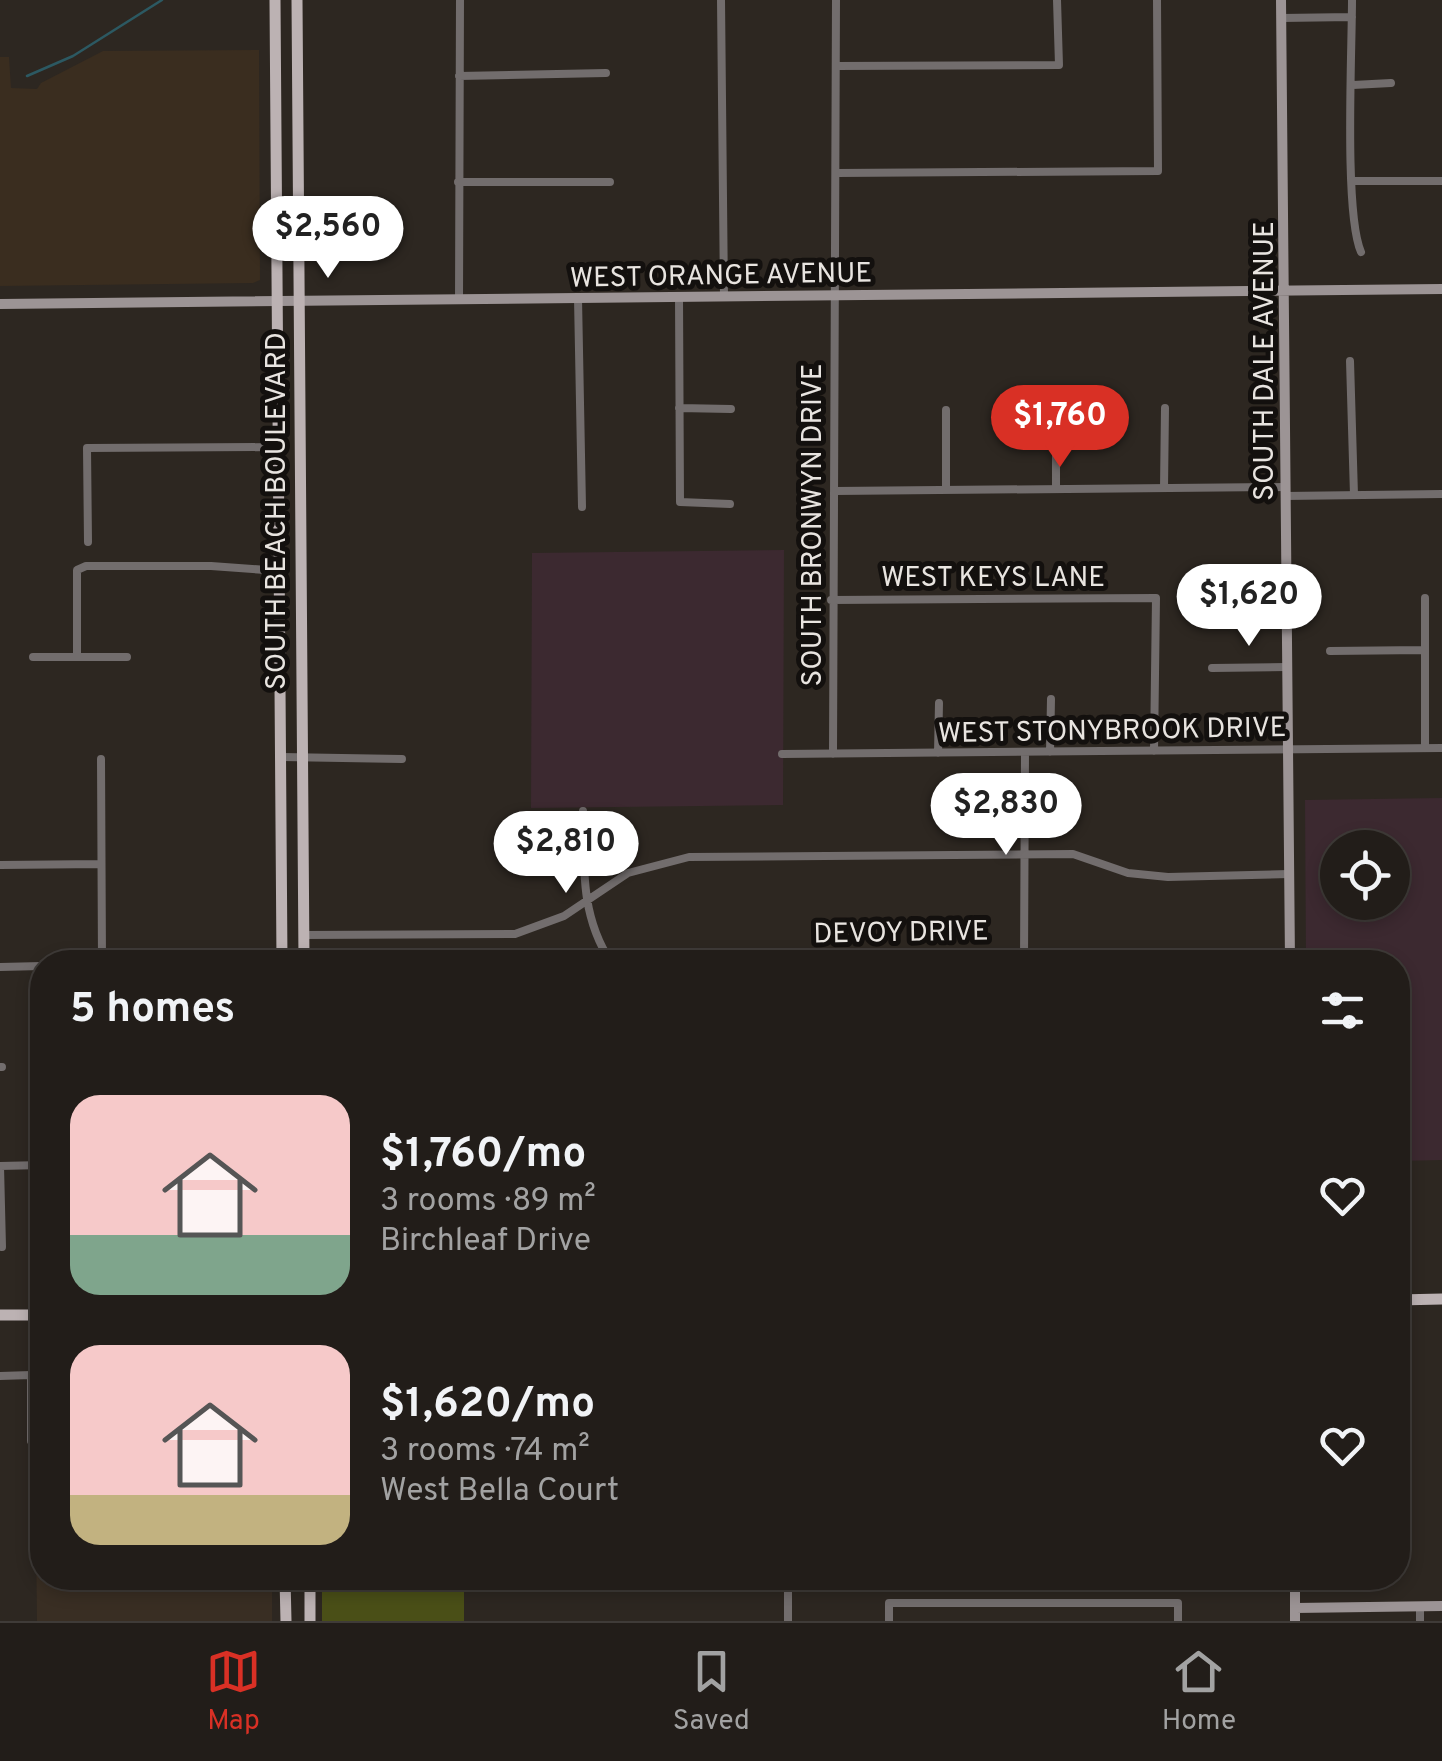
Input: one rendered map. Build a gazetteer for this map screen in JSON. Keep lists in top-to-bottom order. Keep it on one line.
{"streets":{"main road":["SOUTH BEACH BOULEVARD"],"street":["WEST ORANGE AVENUE","SOUTH DALE AVENUE","SOUTH BRONWYN DRIVE","WEST KEYS LANE","WEST STONYBROOK DRIVE"]},"crossings":[["WEST ORANGE AVENUE","SOUTH DALE AVENUE"],["WEST ORANGE AVENUE","SOUTH BEACH BOULEVARD"],["WEST ORANGE AVENUE","SOUTH BRONWYN DRIVE"],["SOUTH DALE AVENUE","WEST STONYBROOK DRIVE"],["SOUTH BRONWYN DRIVE","WEST KEYS LANE"],["SOUTH BRONWYN DRIVE","WEST STONYBROOK DRIVE"],["WEST KEYS LANE","WEST STONYBROOK DRIVE"]],"page":{"price":["$2,560","$1,760","$1,620","$2,830","$2,810"],"heading":"5 homes","list":[{"name":"$1,760/mo","note":"3 rooms · 89 m² · Birchleaf Drive"},{"name":"$1,620/mo","note":"3 rooms · 74 m² · West Bella Court"}],"tabs":["Map","Saved","Home"]}}
